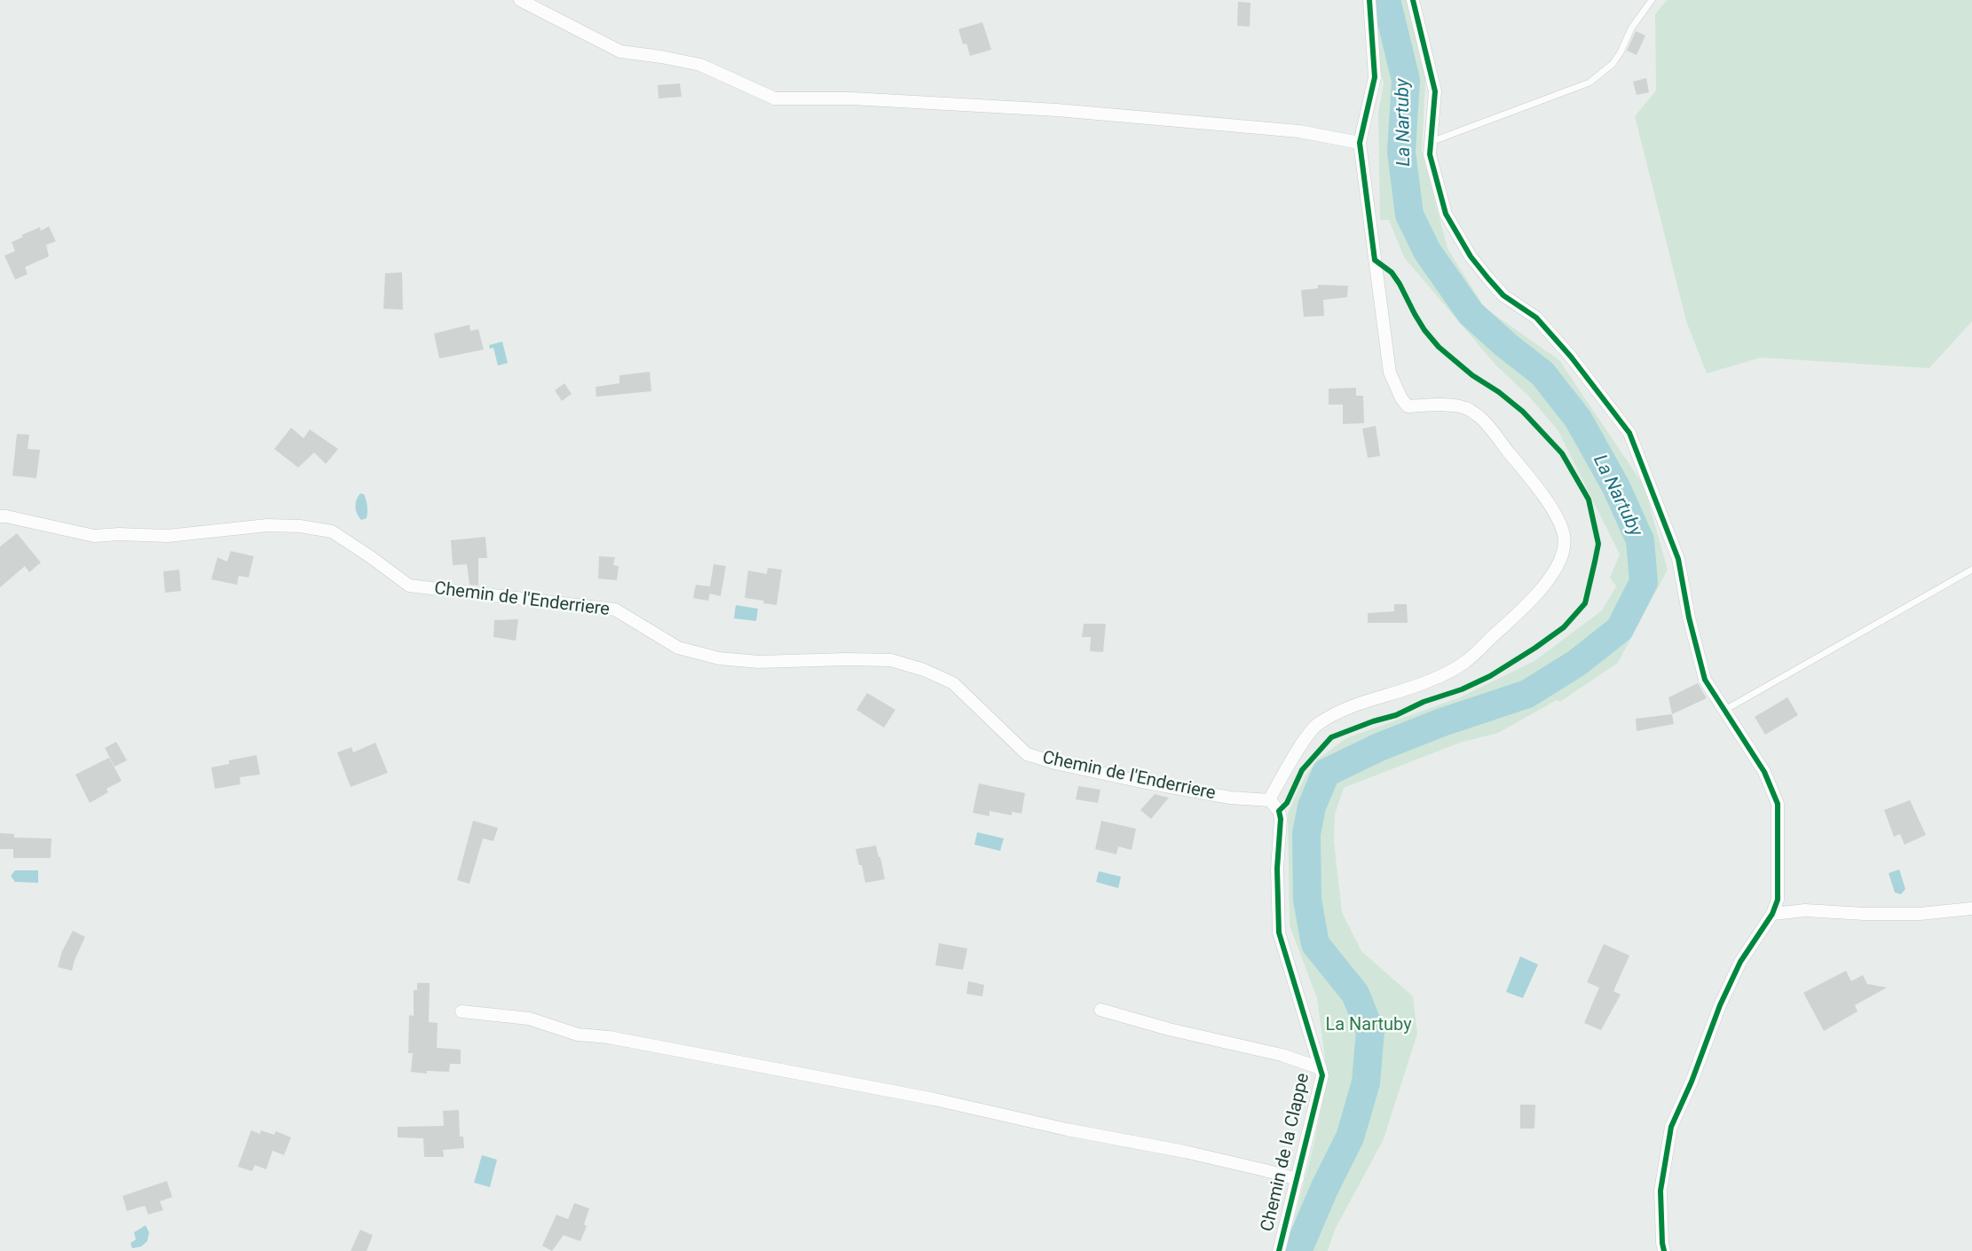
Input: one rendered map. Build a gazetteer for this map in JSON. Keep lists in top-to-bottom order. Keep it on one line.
{"streets":{"street":["Chemin de l'Enderriere","Chemin de la Clappe"]},"crossings":[["Chemin de l'Enderriere","Chemin de la Clappe"]],"water":["La Nartuby"],"parks":["La Nartuby"]}
